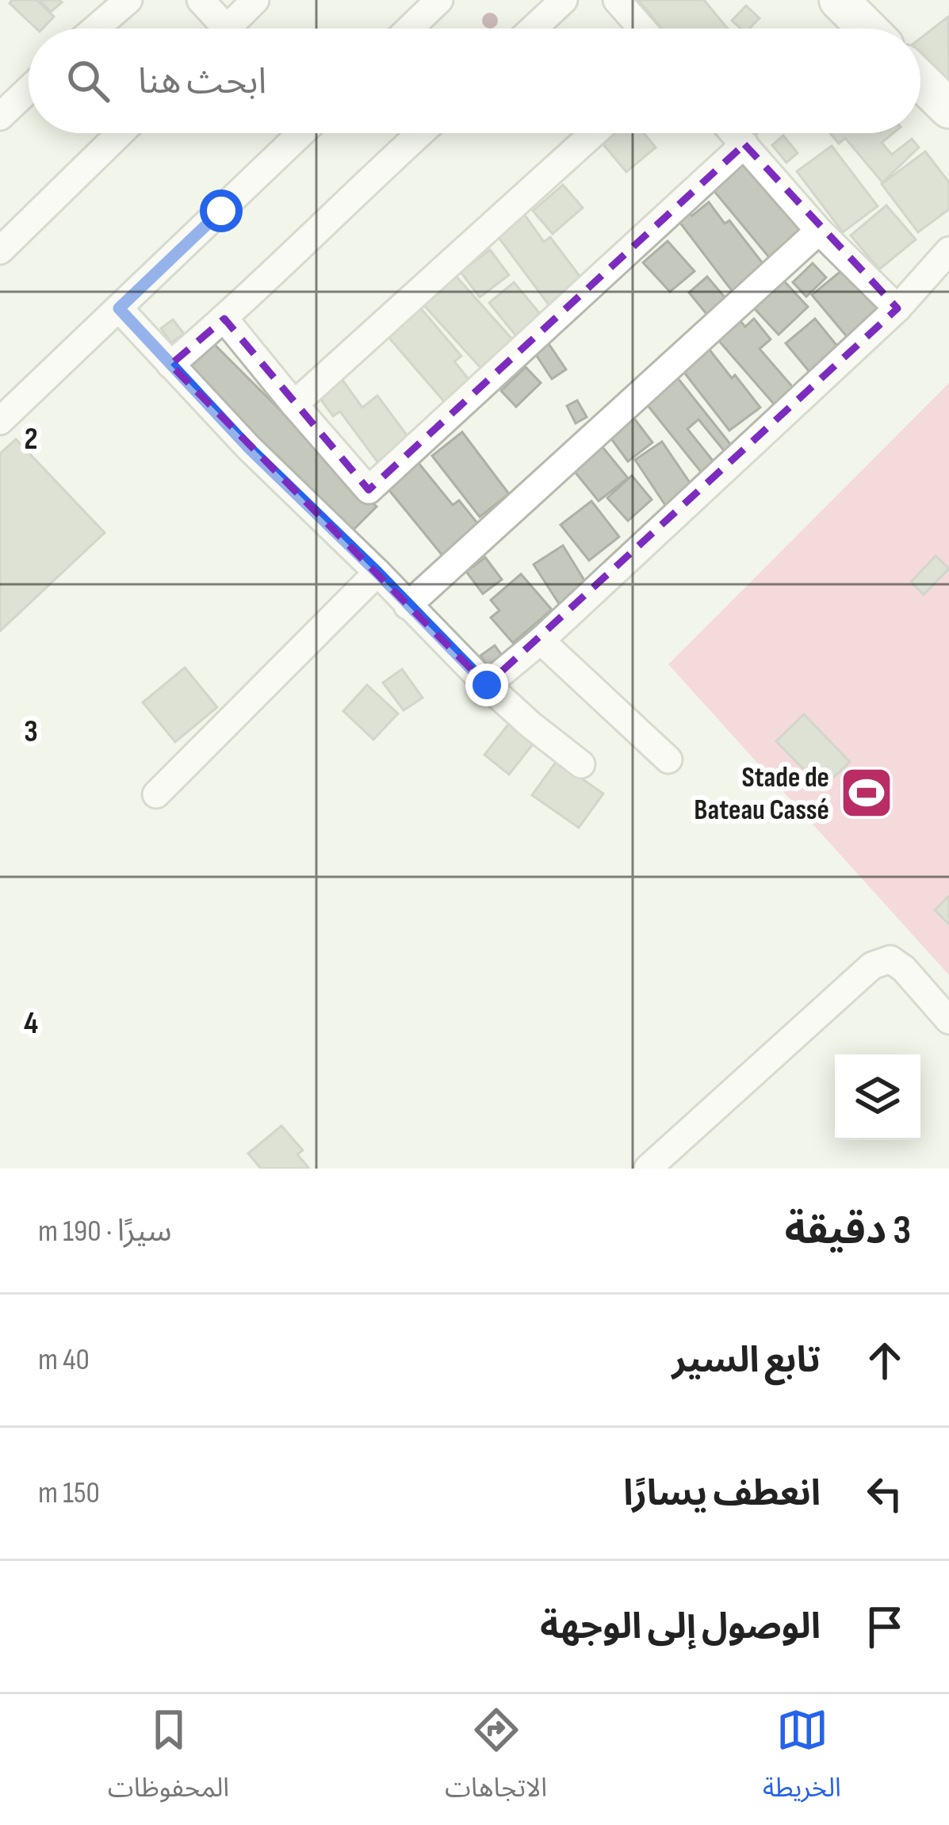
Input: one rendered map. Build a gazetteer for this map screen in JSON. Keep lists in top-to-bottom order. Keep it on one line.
{"places":{"sports":["Stade de Bateau Cassé"]},"page":{"search":"ابحث هنا","heading":["3 دقيقة","سيرًا · 190 m"],"list":[["تابع السير","40 m"],["انعطف يسارًا","150 m"],"الوصول إلى الوجهة"],"nav":["الخريطة","الاتجاهات","المحفوظات"]},"grid":{"rows":["2","3","4"]}}
